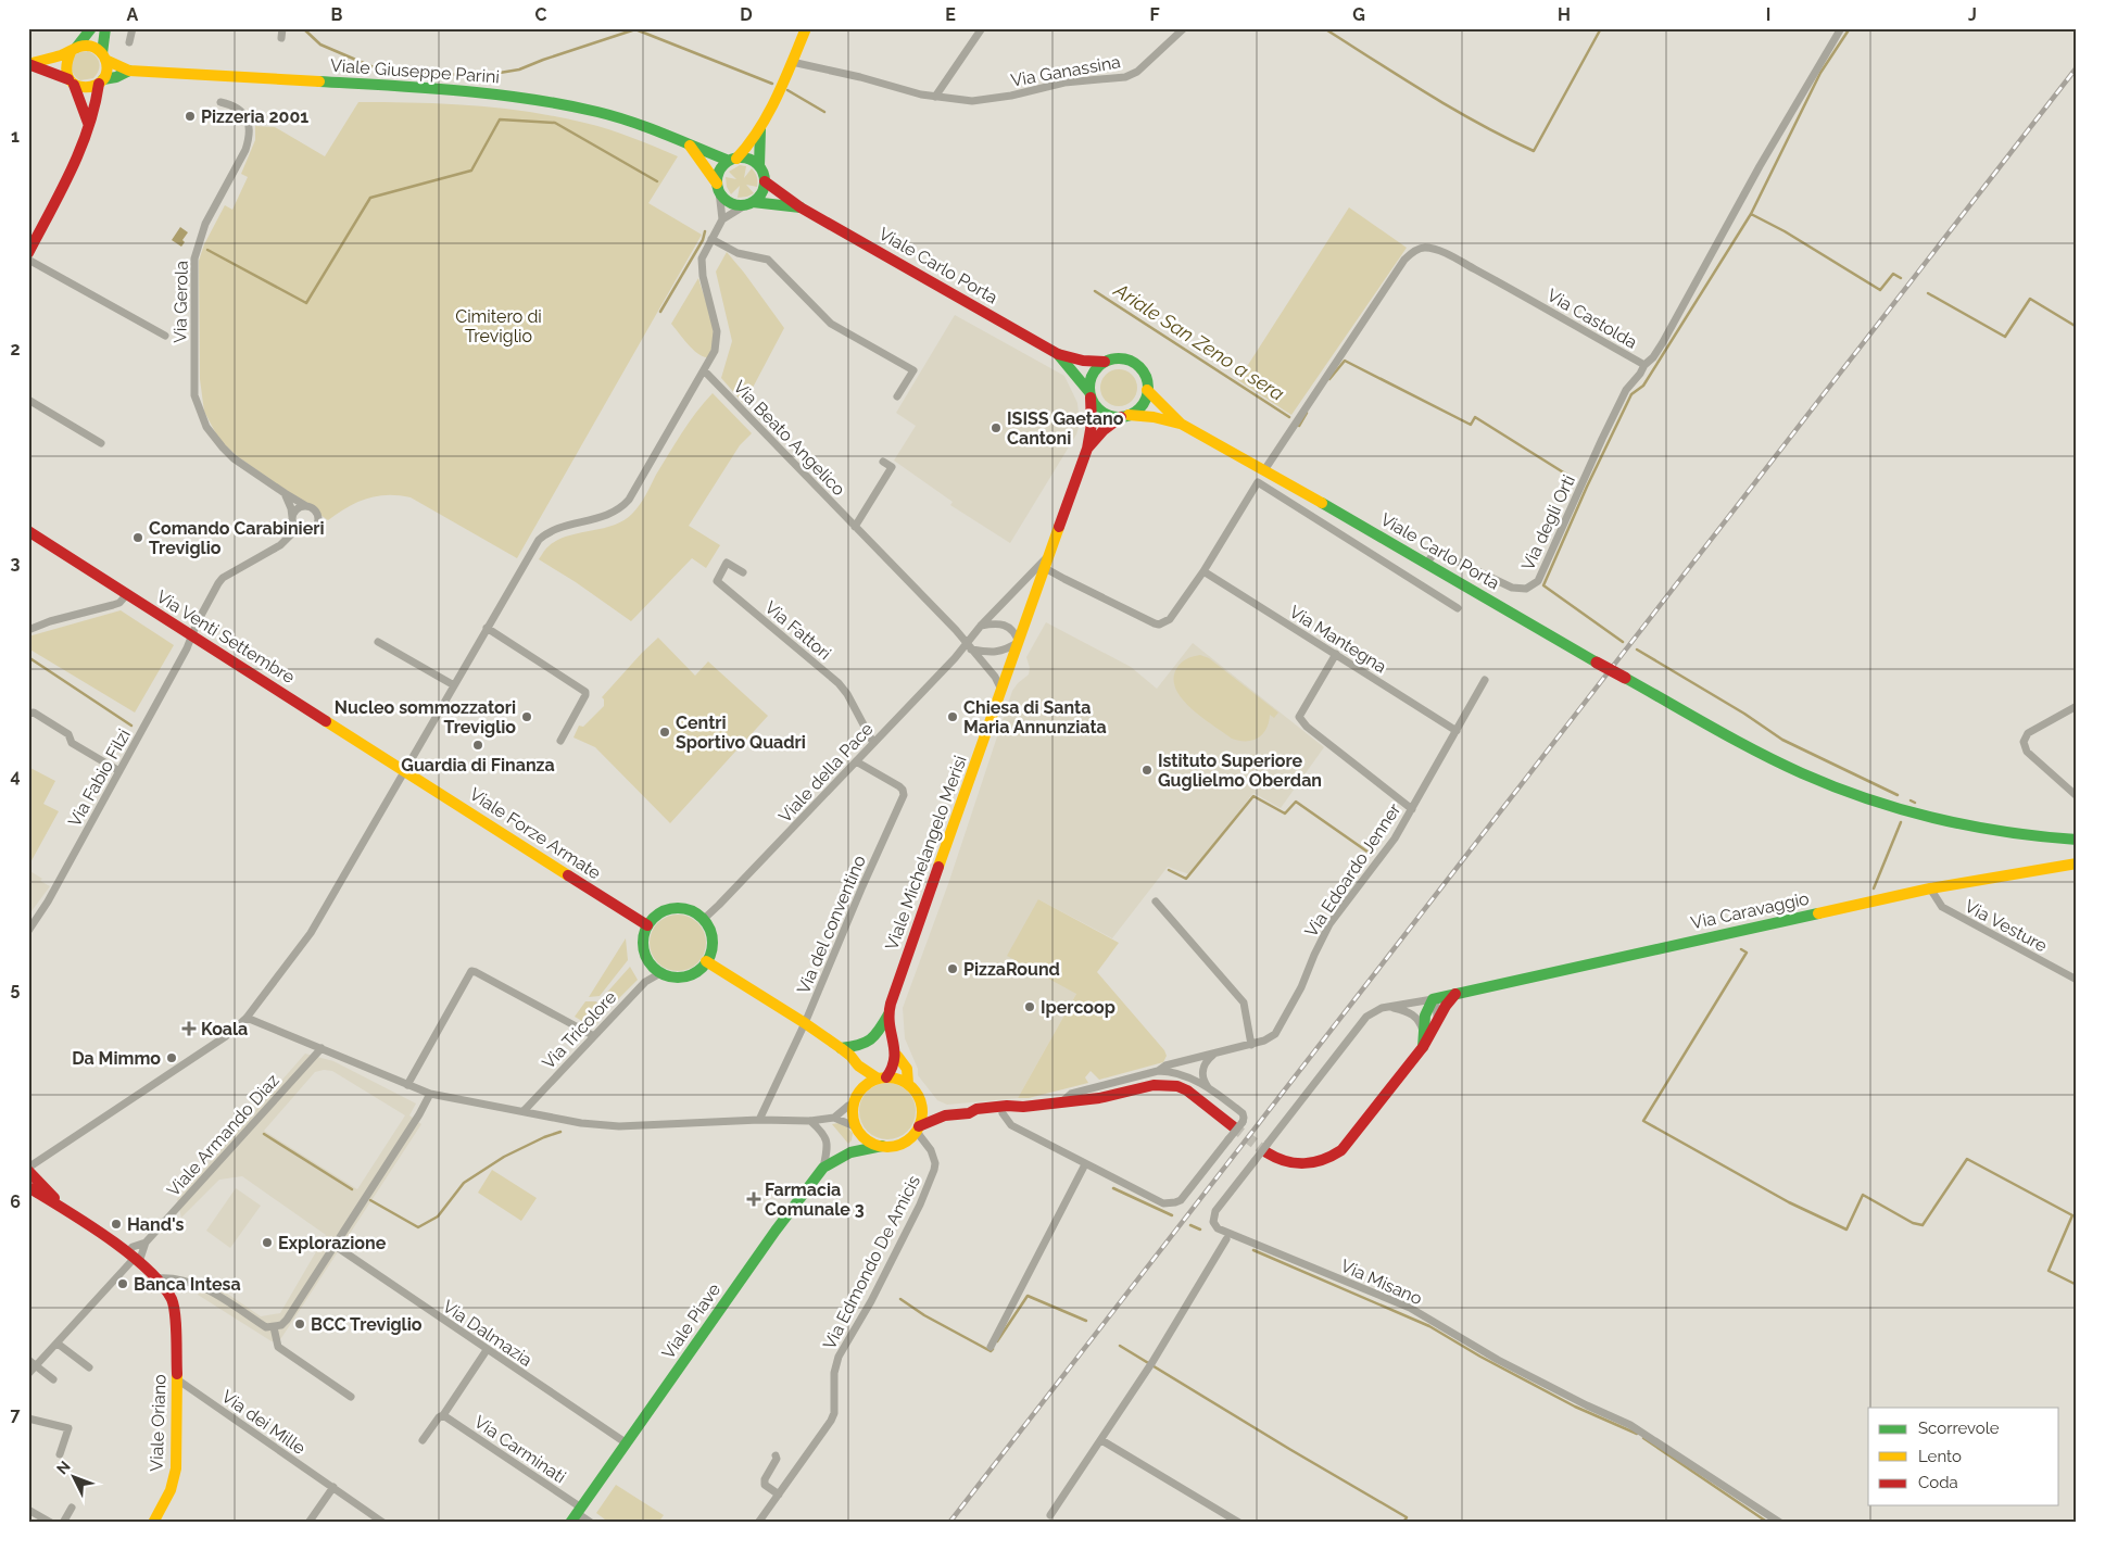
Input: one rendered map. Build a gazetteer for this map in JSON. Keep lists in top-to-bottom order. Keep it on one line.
{"streets":{"main road":["Viale Giuseppe Parini","Viale Carlo Porta","Via Venti Settembre","Viale Forze Armate","Viale Michelangelo Merisi","Via Caravaggio","Viale Piave","Viale Oriano"],"street":["Via Ganassina","Via Gerola","Via Castolda","Via Beato Angelico","Via degli Orti","Via Fattori","Via Mantegna","Viale della Pace","Via Fabio Filzi","Via Edoardo Jenner","Via del conventino","Via Vesture","Via Tricolore","Viale Armando Diaz","Via Edmondo De Amicis","Via Misano","Via Dalmazia","Via dei Mille","Via Carminati"]},"crossings":[["Viale Giuseppe Parini","Viale Carlo Porta"],["Viale Carlo Porta","Via Castolda"],["Viale Carlo Porta","Via degli Orti"],["Viale Carlo Porta","Viale Michelangelo Merisi"],["Via Castolda","Via degli Orti"],["Via Beato Angelico","Viale della Pace"],["Via Fattori","Viale della Pace"],["Via Venti Settembre","Via Fabio Filzi"],["Via Venti Settembre","Viale Forze Armate"],["Via Mantegna","Via Edoardo Jenner"],["Viale della Pace","Viale Forze Armate"],["Viale della Pace","Viale Michelangelo Merisi"],["Viale della Pace","Via del conventino"],["Viale della Pace","Via Tricolore"],["Viale Forze Armate","Via Tricolore"],["Viale Michelangelo Merisi","Via Edmondo De Amicis"],["Viale Michelangelo Merisi","Viale Piave"],["Via Caravaggio","Via Vesture"],["Via Caravaggio","Via Misano"],["Viale Armando Diaz","Viale Oriano"],["Via Edmondo De Amicis","Viale Piave"],["Viale Piave","Via Dalmazia"],["Viale Piave","Via Carminati"],["Via dei Mille","Viale Oriano"]],"water":["Ariale San Zeno a sera"],"parks":["Cimitero di Treviglio"],"places":{"other":["Pizzeria 2001","ISISS Gaetano Cantoni","Comando Carabinieri Treviglio","Nucleo sommozzatori Treviglio","Chiesa di Santa Maria Annunziata","Centri Sportivo Quadri","Guardia di Finanza","Istituto Superiore Guglielmo Oberdan","PizzaRound","Ipercoop","Da Mimmo","Hand's","Explorazione","Banca Intesa","BCC Treviglio"],"health":["Koala","Farmacia Comunale 3"]},"legend":["Scorrevole","Lento","Coda"],"north":"top left","grid":{"columns":["A","B","C","D","E","F","G","H","I","J"],"rows":["1","2","3","4","5","6","7"]}}
